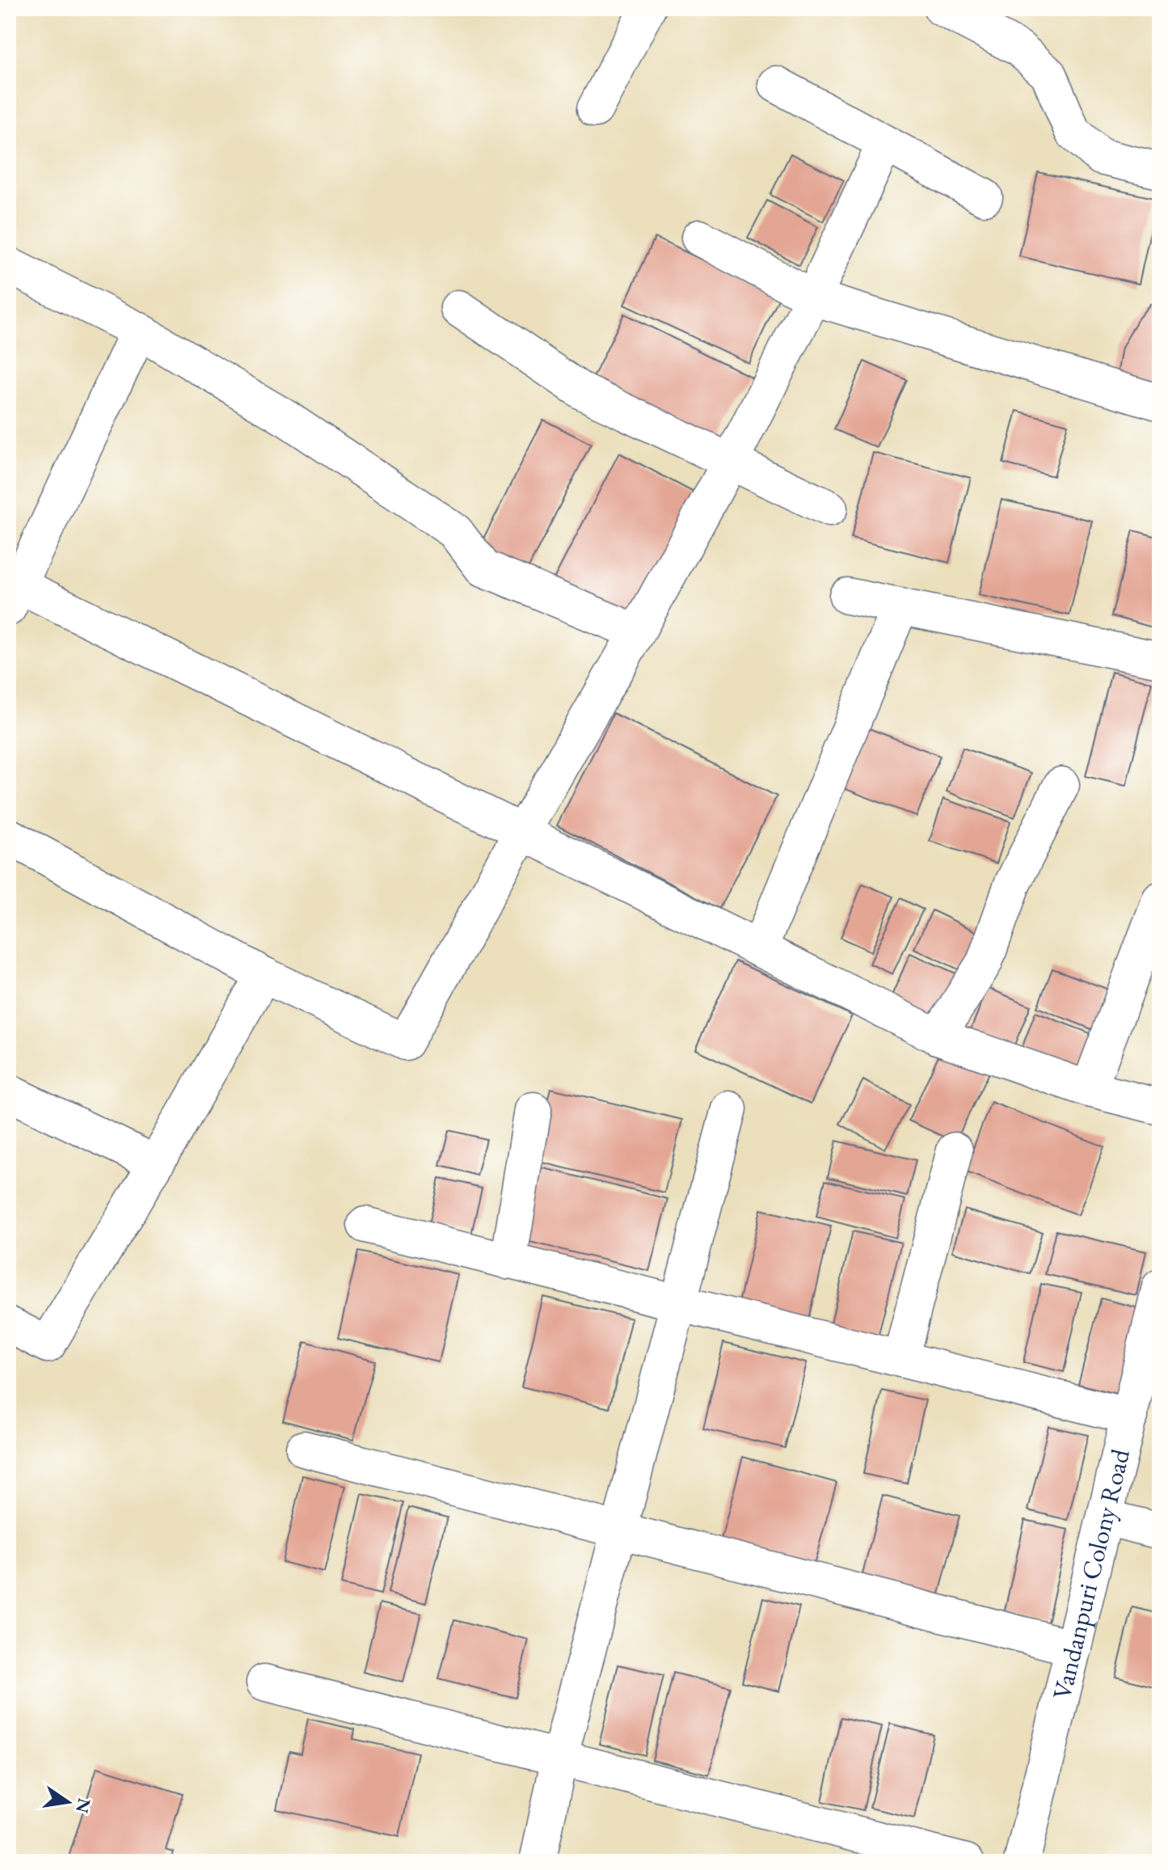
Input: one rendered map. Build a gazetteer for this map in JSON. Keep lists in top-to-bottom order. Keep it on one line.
{"streets":{"street":["Vandanpuri Colony Road"]},"north":"right"}
